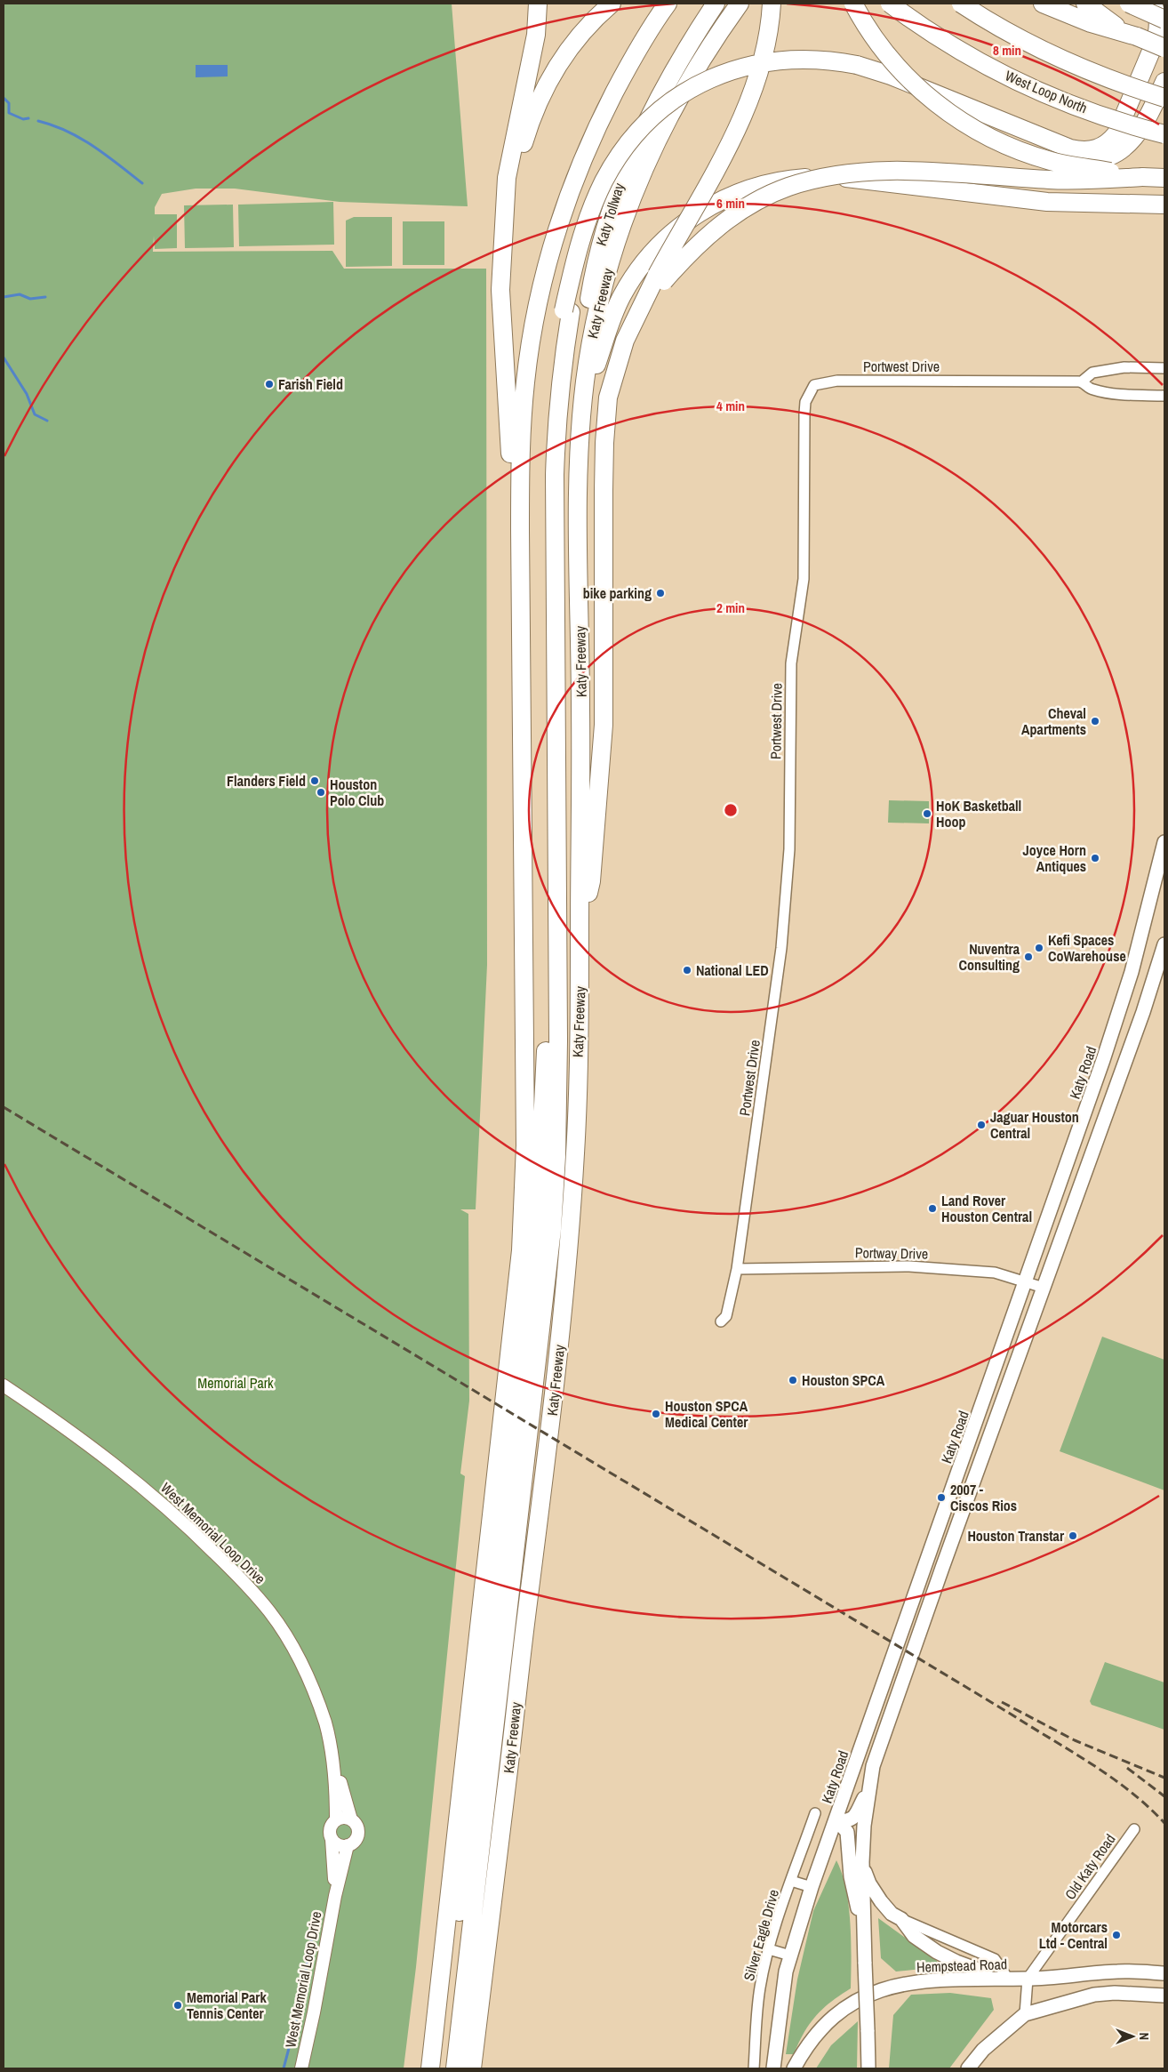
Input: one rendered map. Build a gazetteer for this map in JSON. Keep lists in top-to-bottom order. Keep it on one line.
{"streets":{"highway":["West Loop North","Katy Tollway","Katy Freeway"],"main road":["Katy Road","Hempstead Road"],"street":["Portwest Drive","Portway Drive","West Memorial Loop Drive","Old Katy Road","Silver Eagle Drive"]},"crossings":[["Katy Tollway","Katy Freeway"],["Portwest Drive","Portway Drive"],["Katy Road","Portway Drive"],["Old Katy Road","Hempstead Road"]],"parks":["Memorial Park"],"places":["Farish Field","bike parking","Cheval Apartments","Flanders Field","Houston Polo Club","HoK Basketball Hoop","Joyce Horn Antiques","Kefi Spaces CoWarehouse","Nuventra Consulting","National LED","Jaguar Houston Central","Land Rover Houston Central","Houston SPCA","Houston SPCA Medical Center","2007 - Ciscos Rios","Houston Transtar","Motorcars Ltd - Central","Memorial Park Tennis Center"],"north":"right","rings":["8 min","6 min","4 min","2 min"]}
